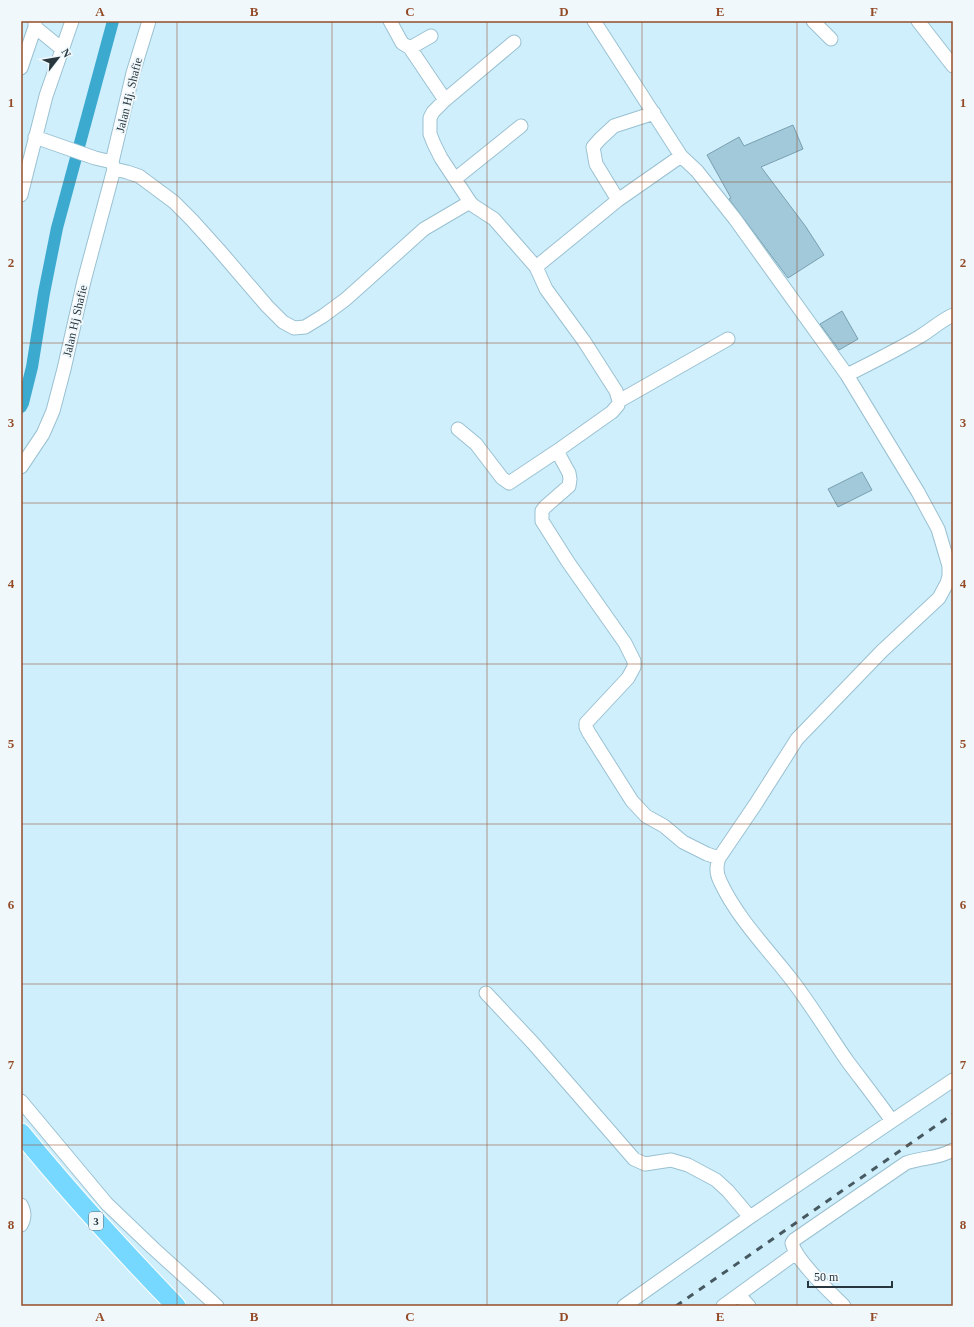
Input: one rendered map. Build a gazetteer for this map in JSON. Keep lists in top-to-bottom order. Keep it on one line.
{"streets":{"highway":["3"],"street":["Jalan Hj. Shafie","Jalan Hj Shafie"]},"crossings":[["Jalan Hj. Shafie","Jalan Hj Shafie"]],"scale_bar":"50 m","north":"top right","grid":{"columns":["A","B","C","D","E","F"],"rows":["1","2","3","4","5","6","7","8"]}}
